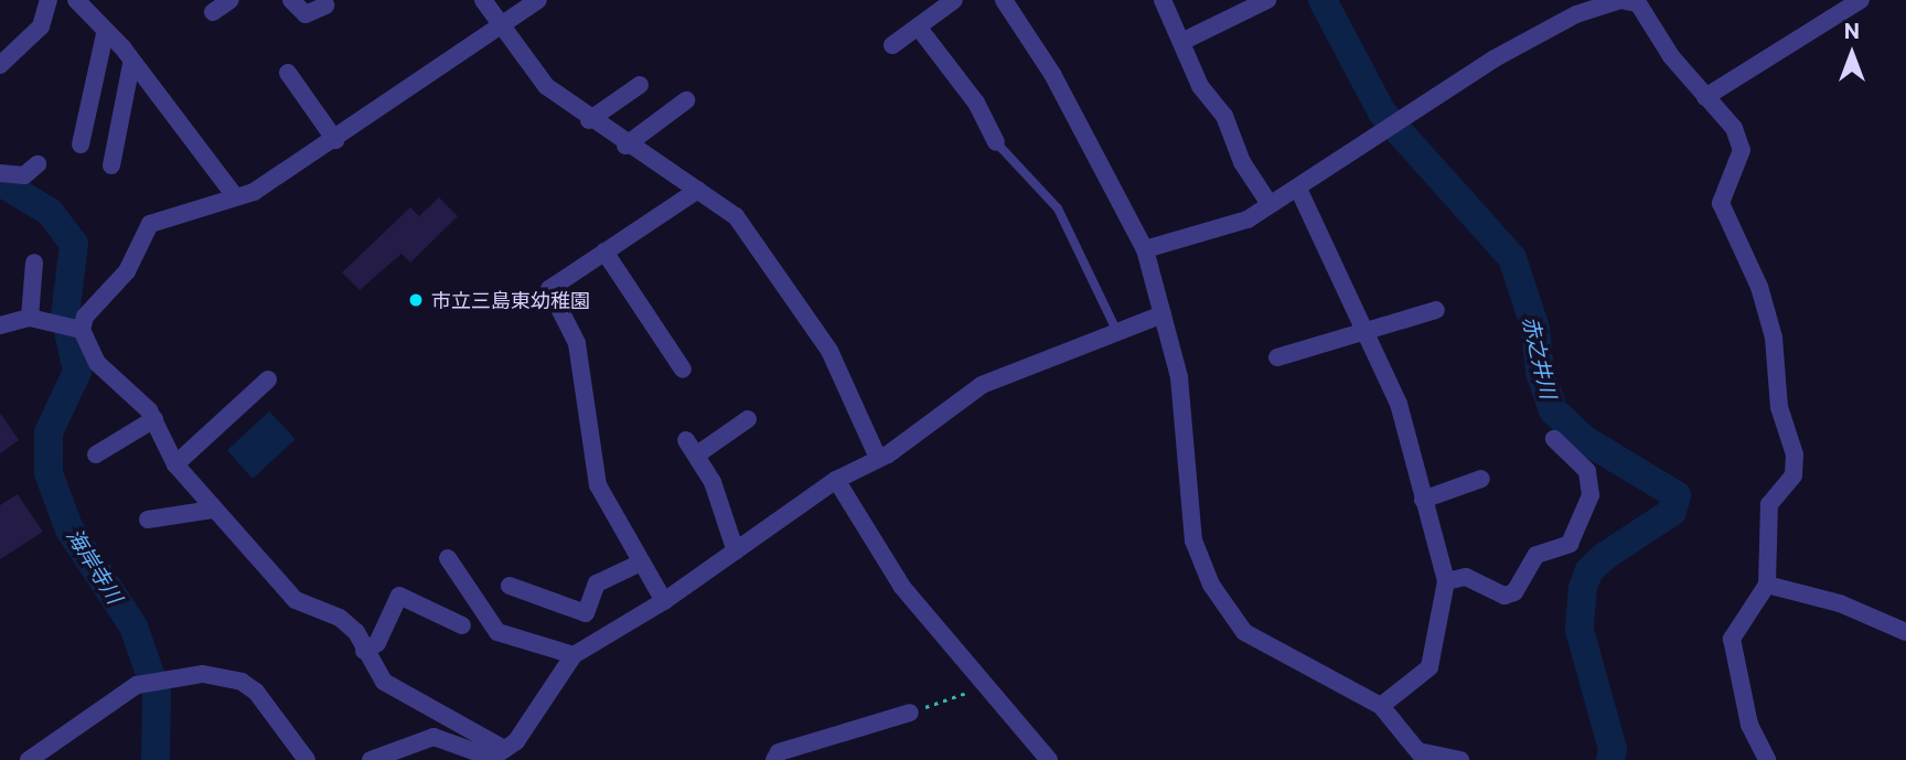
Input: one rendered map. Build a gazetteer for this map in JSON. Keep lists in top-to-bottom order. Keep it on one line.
{"water":["赤之井川","海岸寺川"],"places":["市立三島東幼稚園"],"north":"top"}
